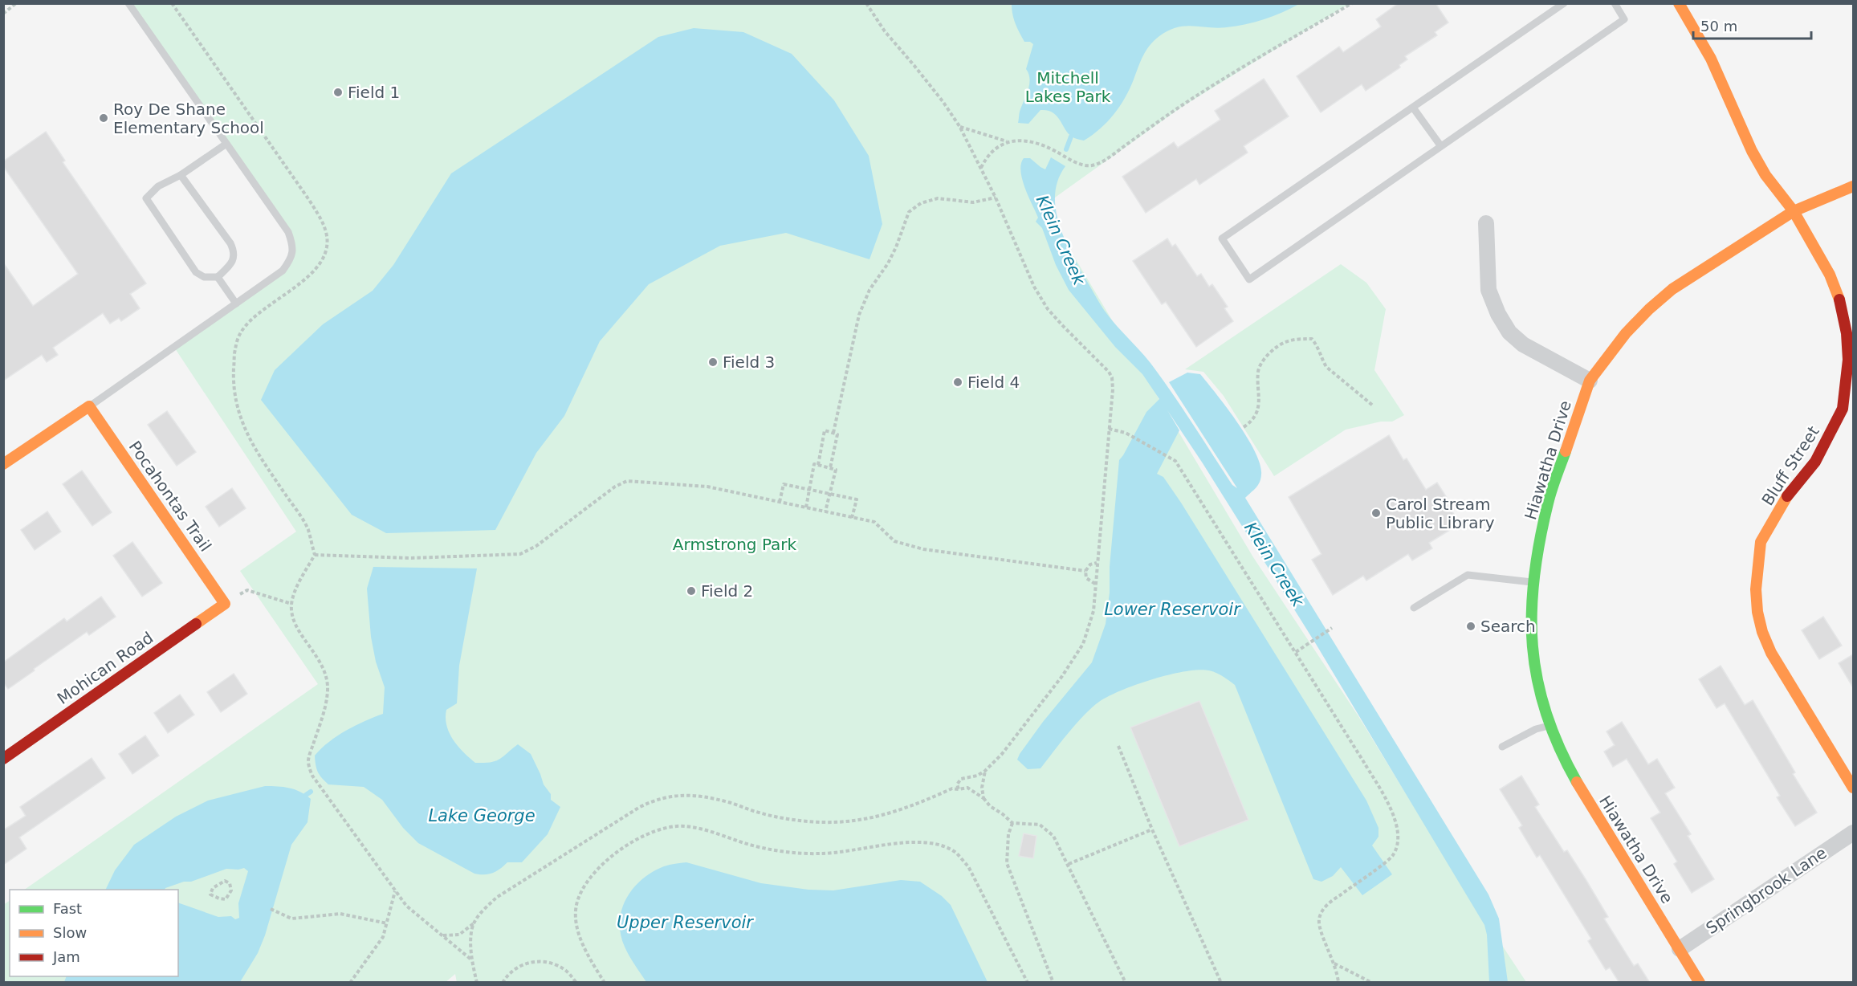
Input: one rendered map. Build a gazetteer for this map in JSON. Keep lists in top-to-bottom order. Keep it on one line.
{"streets":{"street":["Hiawatha Drive","Bluff Street","Pocahontas Trail","Mohican Road","Springbrook Lane"]},"crossings":[["Hiawatha Drive","Bluff Street"],["Hiawatha Drive","Springbrook Lane"],["Pocahontas Trail","Mohican Road"]],"water":["Klein Creek","Lower Reservoir","Lake George","Upper Reservoir"],"parks":["Mitchell Lakes Park","Armstrong Park"],"places":["Field 1","Roy De Shane Elementary School","Field 3","Field 4","Carol Stream Public Library","Field 2","Search"],"legend":["Fast","Slow","Jam"],"scale_bar":"50 m"}
